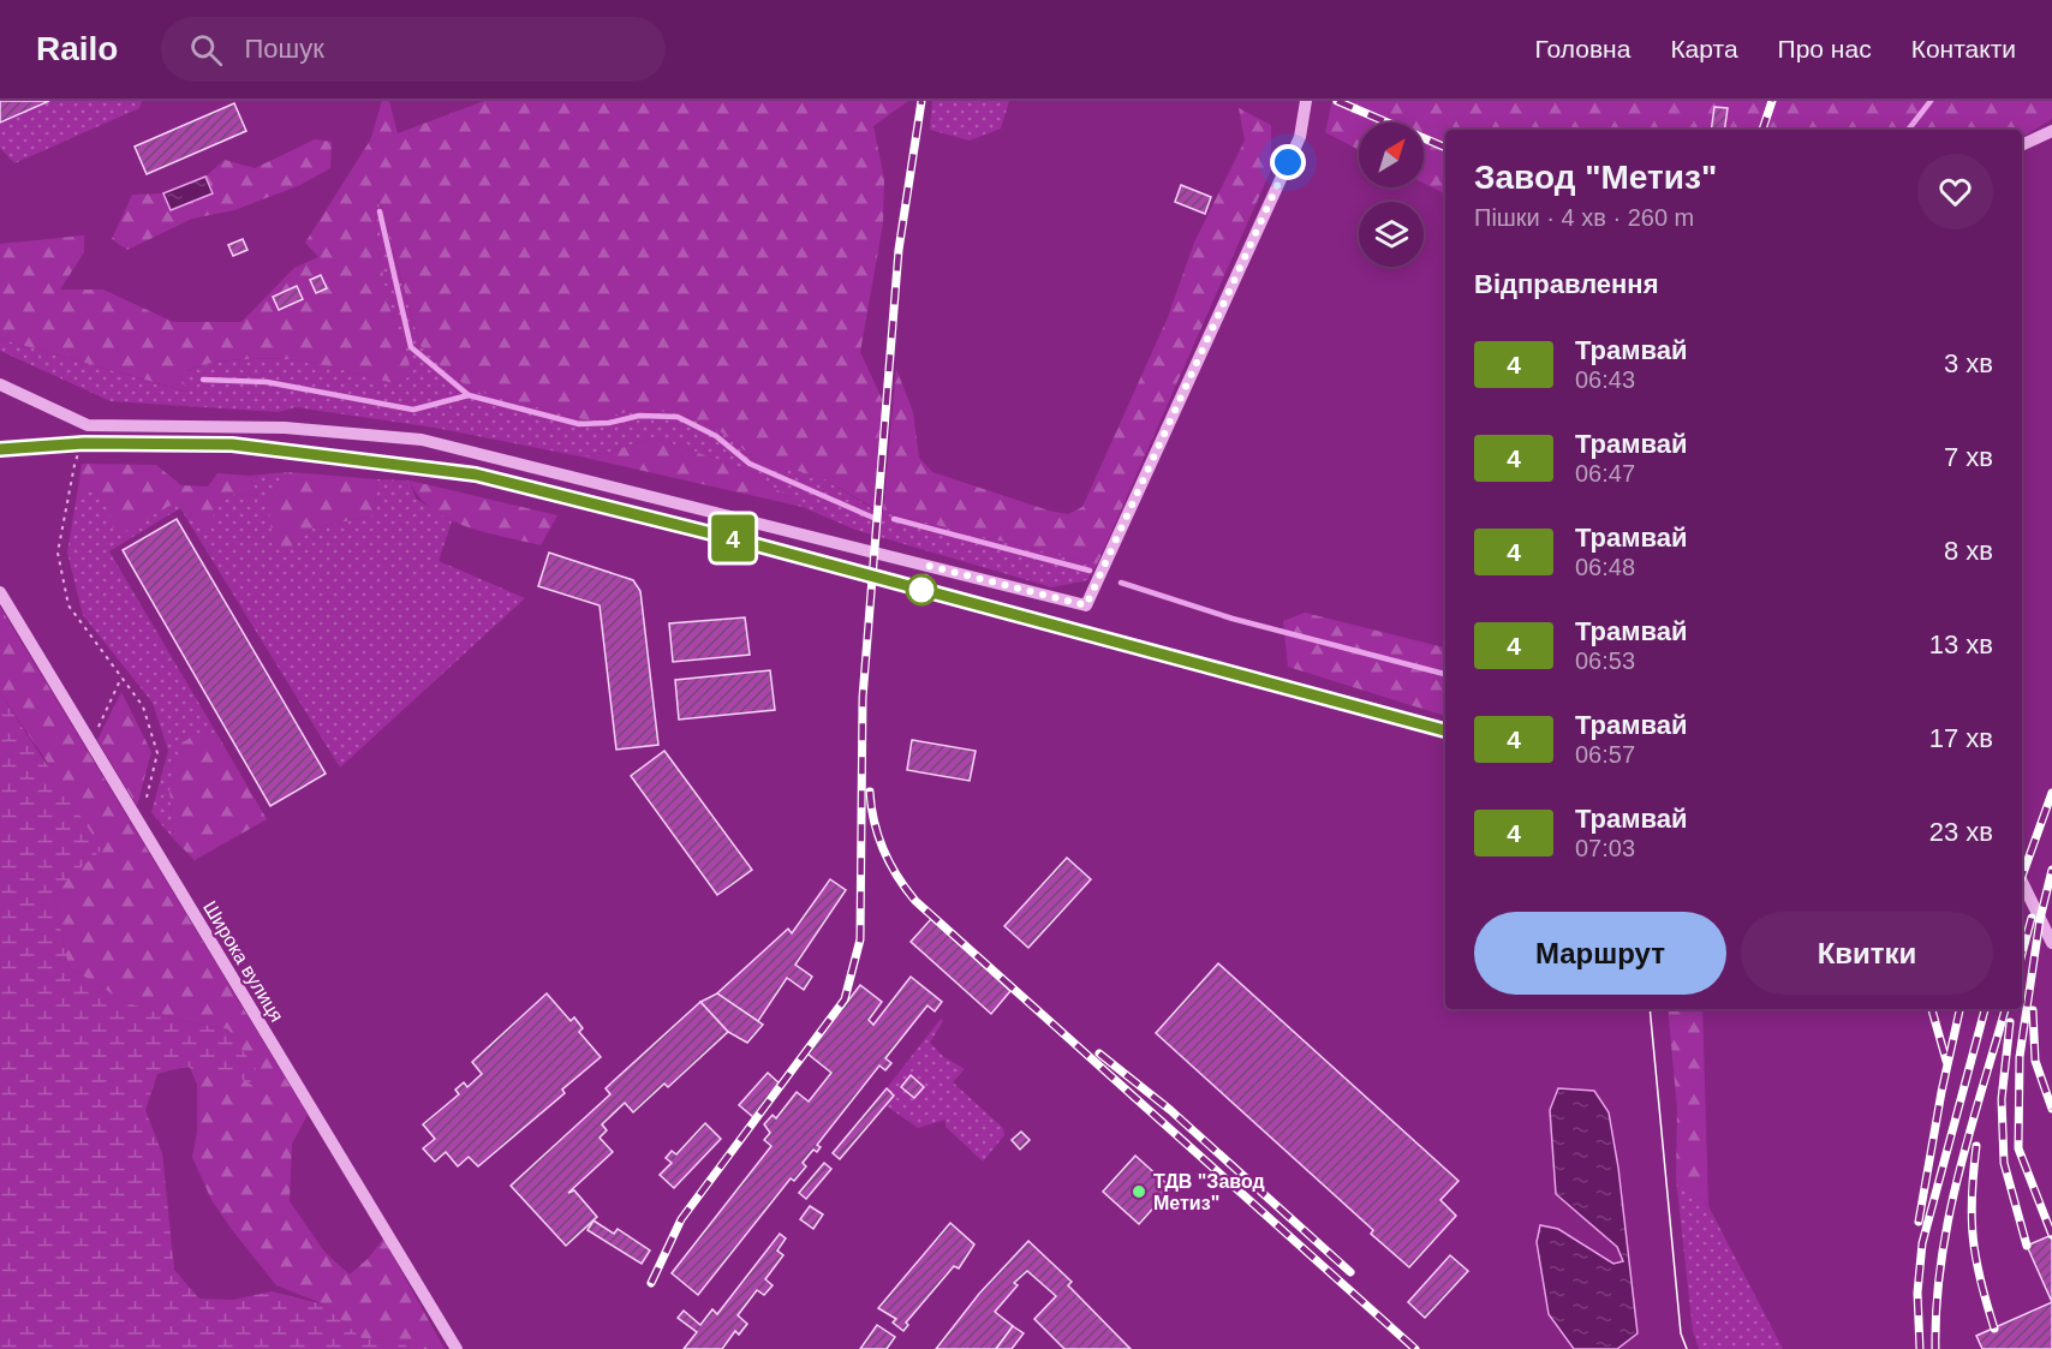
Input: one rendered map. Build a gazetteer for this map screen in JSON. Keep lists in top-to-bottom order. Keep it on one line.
{"streets":{"street":["Широка вулиця"]},"places":["ТДВ \"Завод Метиз\""],"lines":["tram line 4"],"north":"top right","page":{"header":"Railo","search":"Пошук","nav":["Головна","Карта","Про нас","Контакти"],"on_map":"4","heading":[["Завод \"Метиз\"","Пішки · 4 хв · 260 m"],"Відправлення"],"list":[{"mark":"4","name":"Трамвай","note":"06:43","value":"3 хв"},{"mark":"4","name":"Трамвай","note":"06:47","value":"7 хв"},{"mark":"4","name":"Трамвай","note":"06:48","value":"8 хв"},{"mark":"4","name":"Трамвай","note":"06:53","value":"13 хв"},{"mark":"4","name":"Трамвай","note":"06:57","value":"17 хв"},{"mark":"4","name":"Трамвай","note":"07:03","value":"23 хв"}],"buttons":["Маршрут","Квитки"]}}
